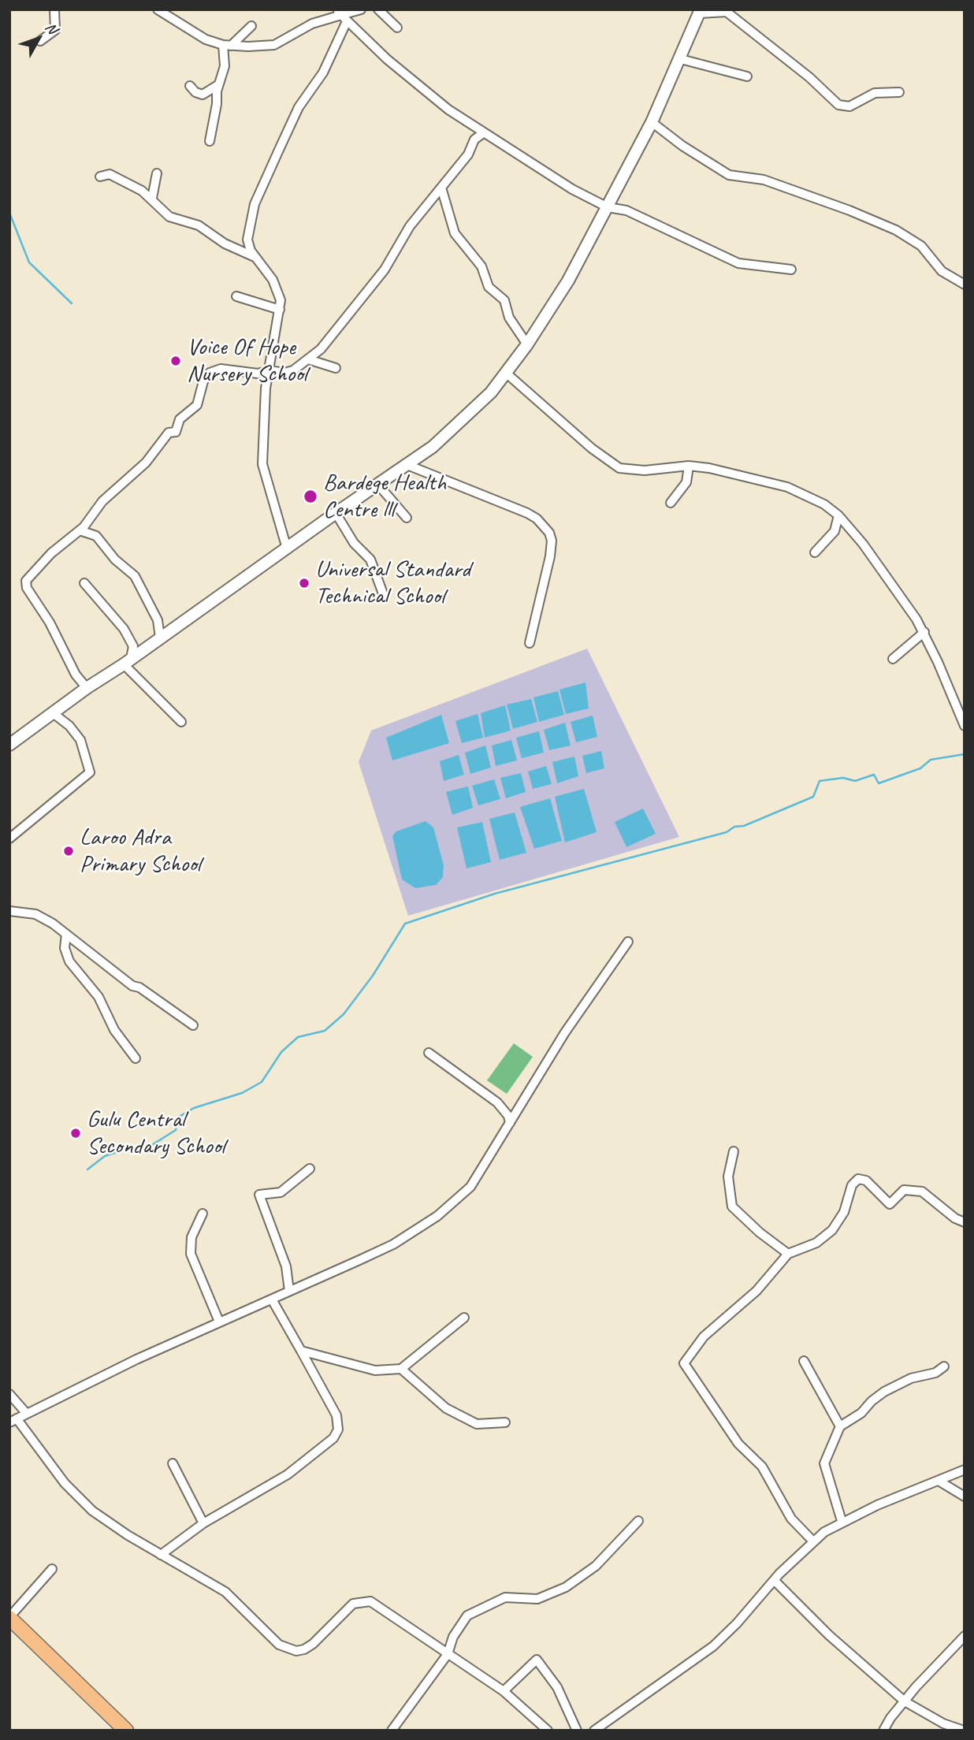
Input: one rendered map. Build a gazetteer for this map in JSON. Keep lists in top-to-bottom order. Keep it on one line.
{"places":["Voice Of Hope Nursery School","Bardege Health Centre lll","Universal Standard Technical School","Laroo Adra Primary School","Gulu Central Secondary School"],"north":"top right"}
